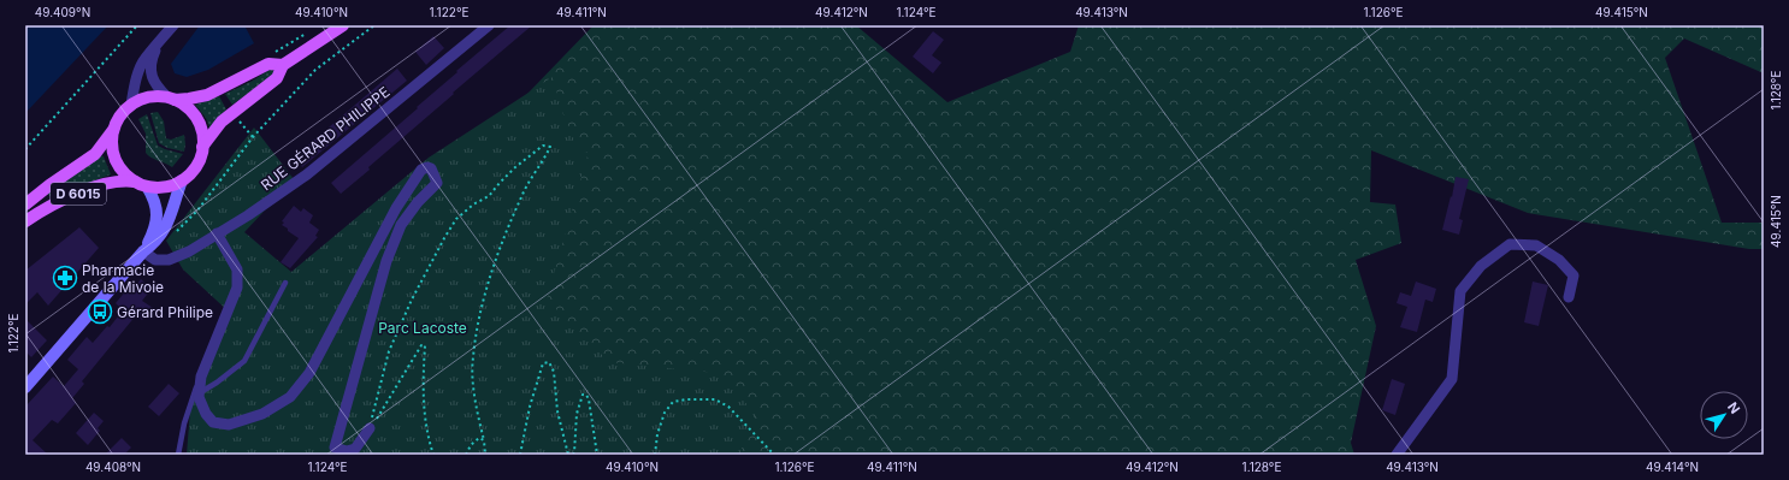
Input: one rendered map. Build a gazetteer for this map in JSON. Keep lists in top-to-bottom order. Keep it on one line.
{"streets":{"main road":["D 6015"],"street":["RUE GÉRARD PHILIPPE"]},"parks":["Parc Lacoste"],"places":{"pharmacy":["Pharmacie de la Mivoie"],"bus stop":["Gérard Philipe"]},"north":"top right","coordinates":["49.409°N","49.410°N","1.122°E","49.411°N","49.412°N","1.124°E","49.413°N","1.126°E","49.415°N","1.128°E","49.408°N","49.414°N"]}
